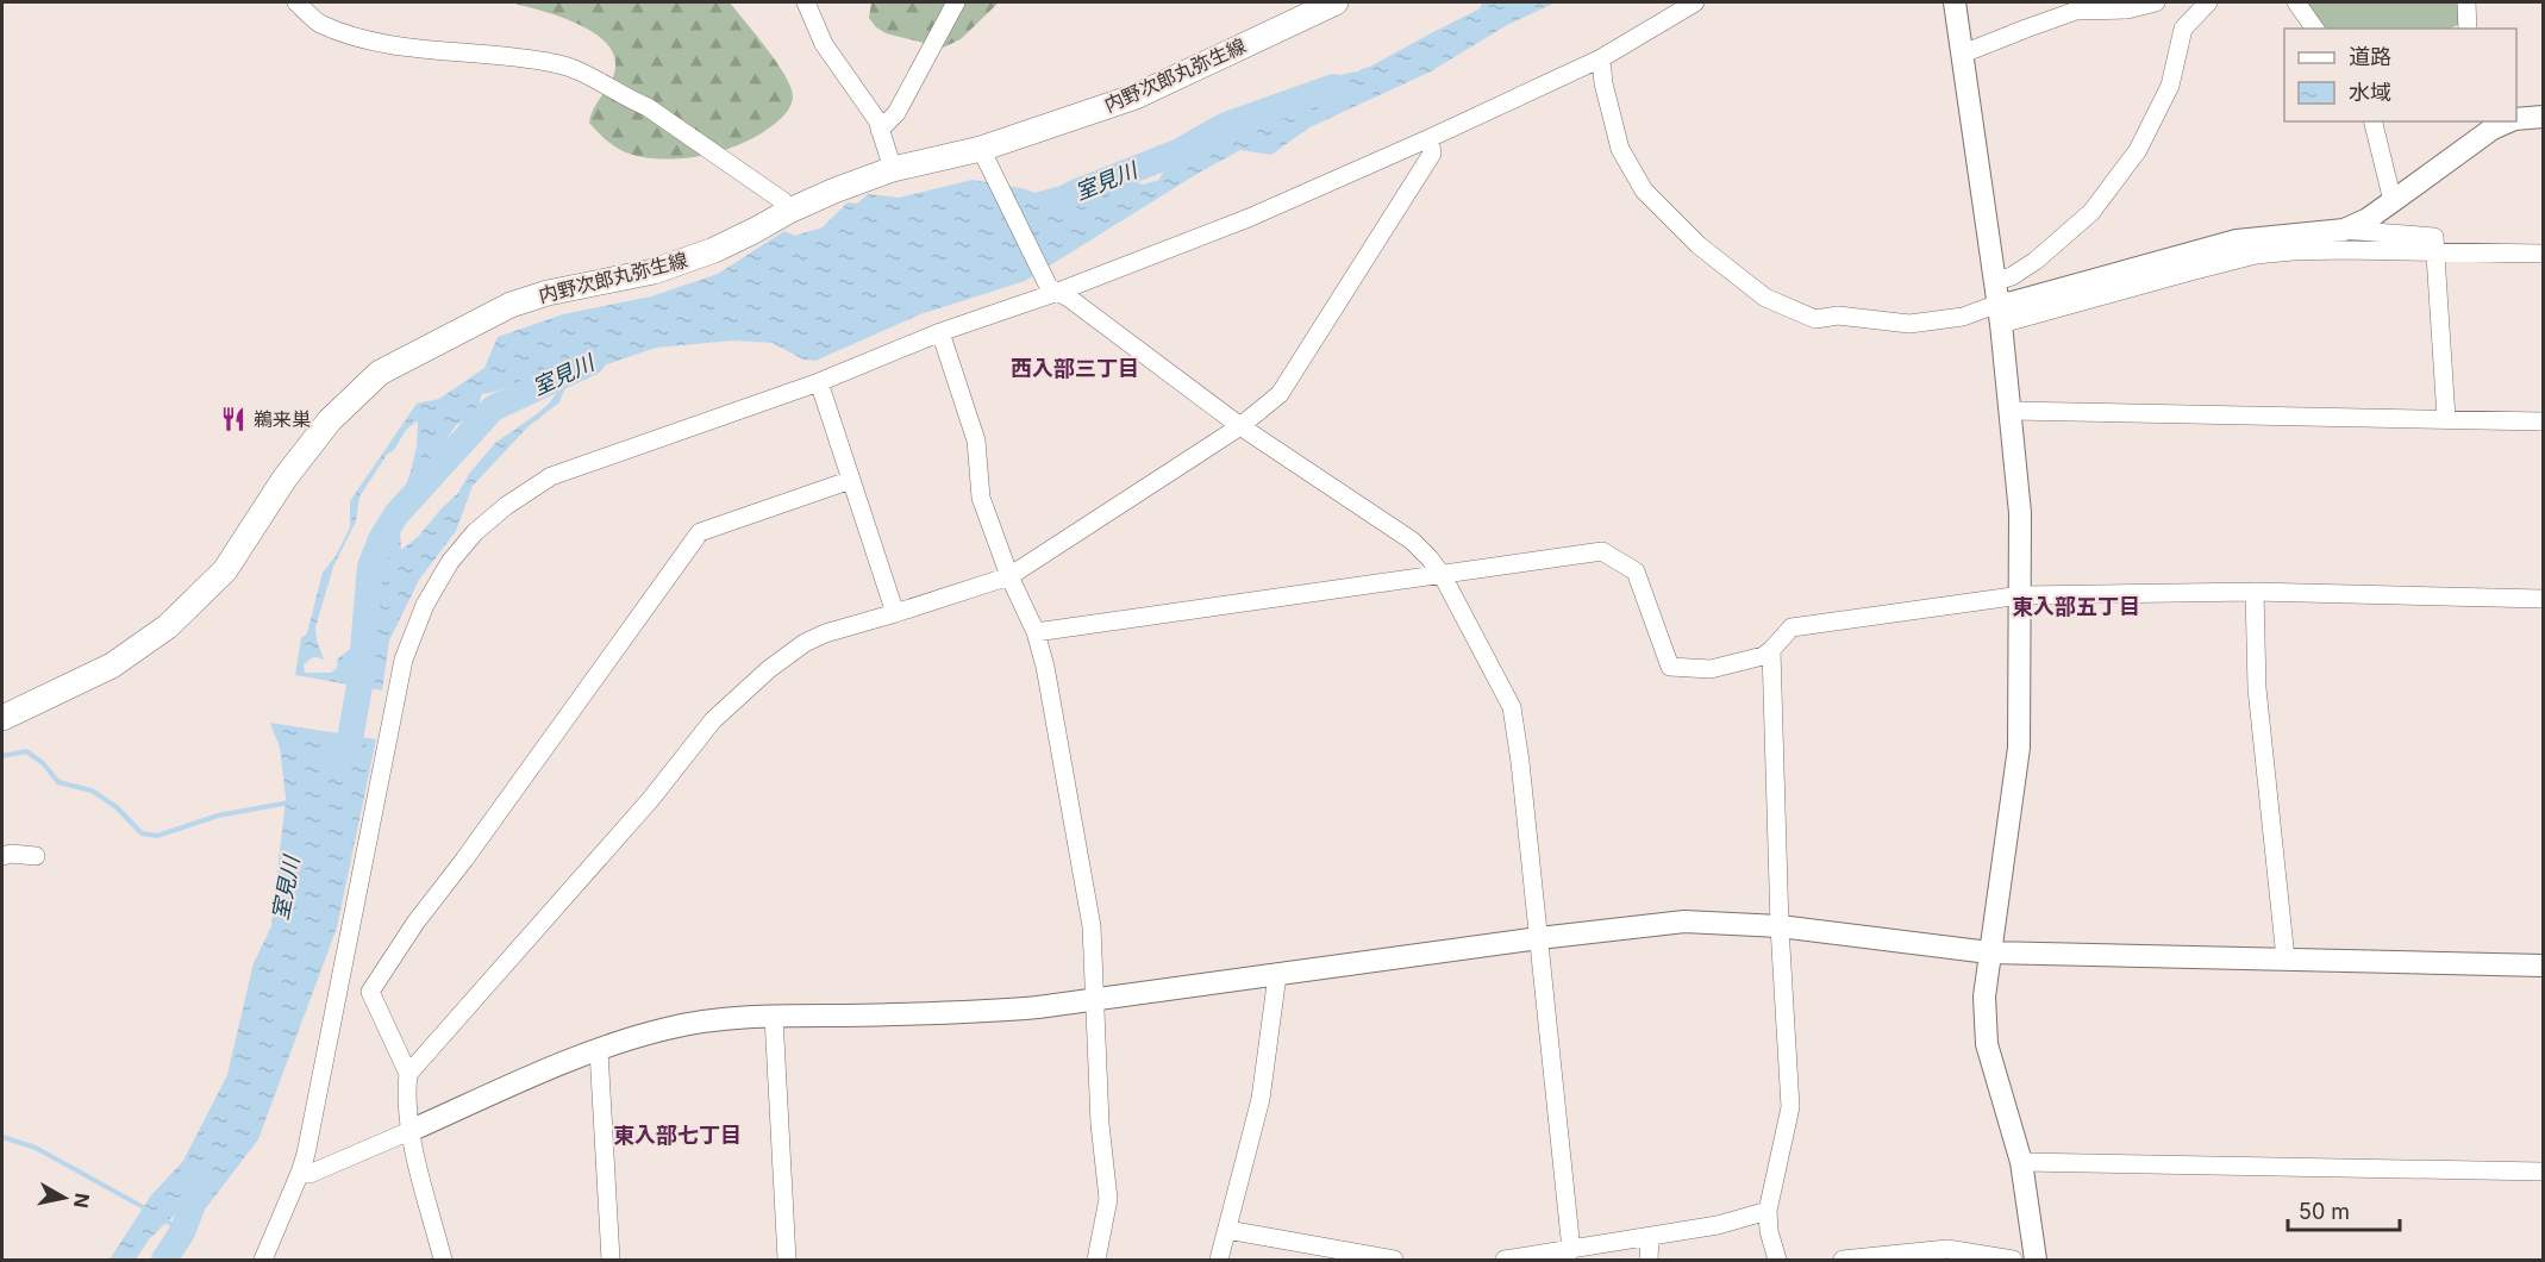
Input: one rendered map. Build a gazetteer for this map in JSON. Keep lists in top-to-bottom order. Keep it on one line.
{"streets":{"main road":["内野次郎丸弥生線"]},"districts":["西入部三丁目","東入部五丁目","東入部七丁目"],"water":["室見川"],"places":{"restaurant":["鵜来巣"]},"legend":["道路","水域"],"scale_bar":"50 m","north":"right"}
